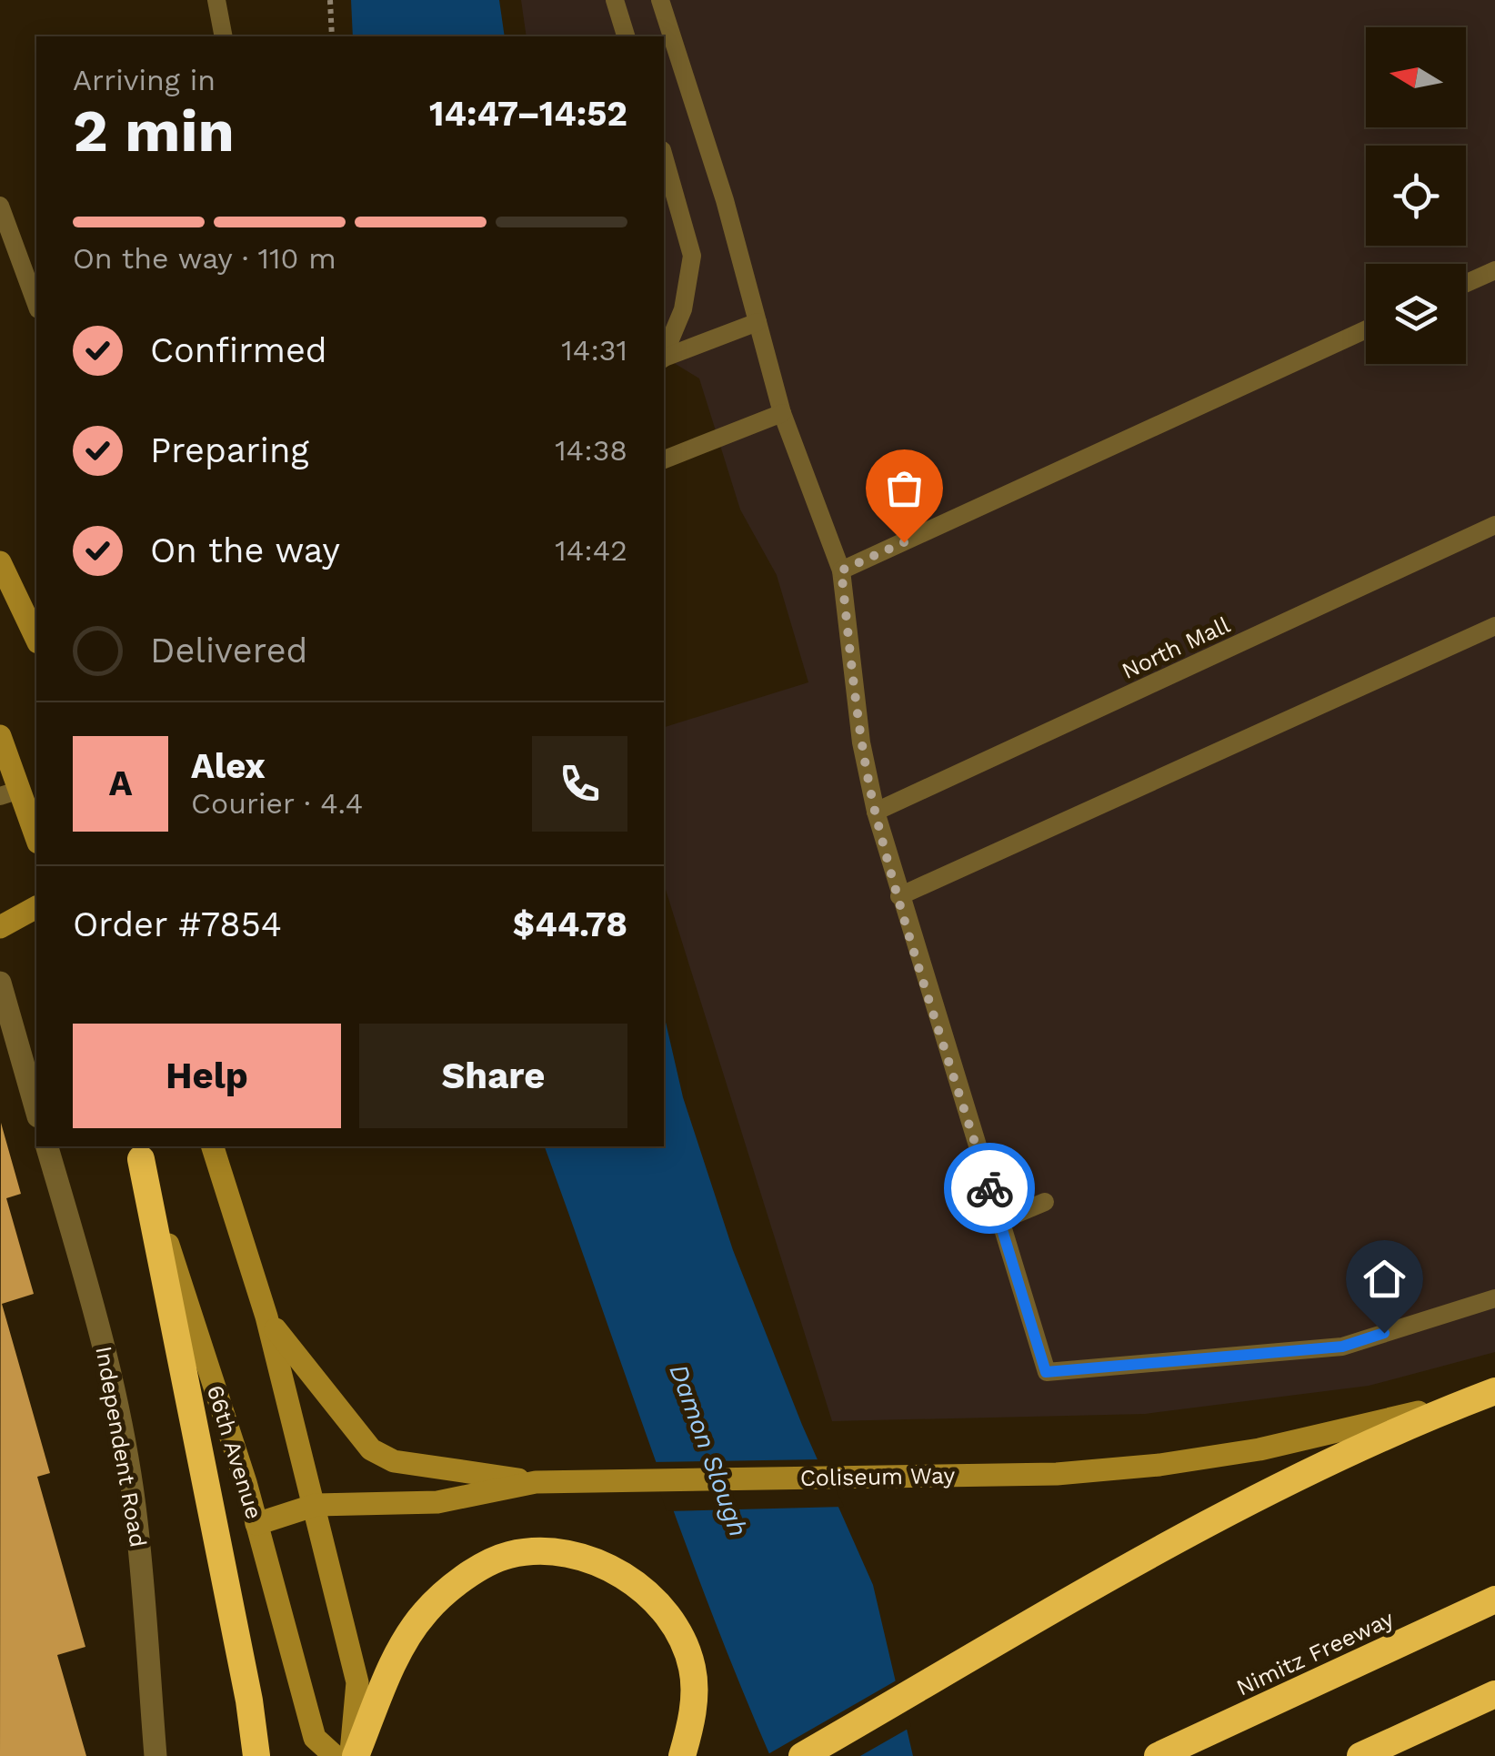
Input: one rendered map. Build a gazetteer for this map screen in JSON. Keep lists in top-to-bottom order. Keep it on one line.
{"streets":{"highway":["Nimitz Freeway"],"street":["Independent Road","66th Avenue","Coliseum Way"],"lane":["North Mall"]},"crossings":[["66th Avenue","Coliseum Way"]],"water":["Damon Slough"],"north":"left","page":{"heading":["2 min","Arriving in","14:47–14:52"],"panel":["Alex","Courier · 4.4","Order #7854","$44.78"],"bar":"On the way · 110 m","list":[["Confirmed","14:31"],["Preparing","14:38"],["On the way","14:42"],"Delivered"],"round":"A","buttons":["Help","Share"]}}
